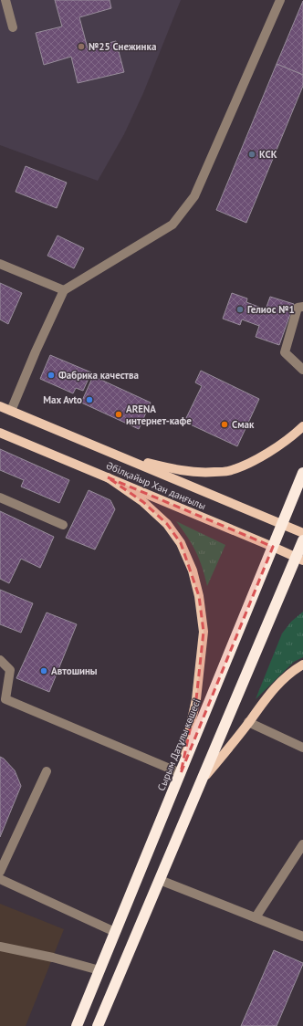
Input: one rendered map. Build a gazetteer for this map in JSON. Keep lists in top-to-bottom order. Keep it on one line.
{"streets":{"highway":["Сырым Датұлы көшесі"],"main road":["Әбілқайыр Хан даңғылы"]},"crossings":[["Әбілқайыр Хан даңғылы","Сырым Датұлы көшесі"]],"places":["№25 Снежинка","КСК","Гелиос №1","Фабрика качества","Max Avto","ARENA интернет-кафе","Смак","Автошины"]}
